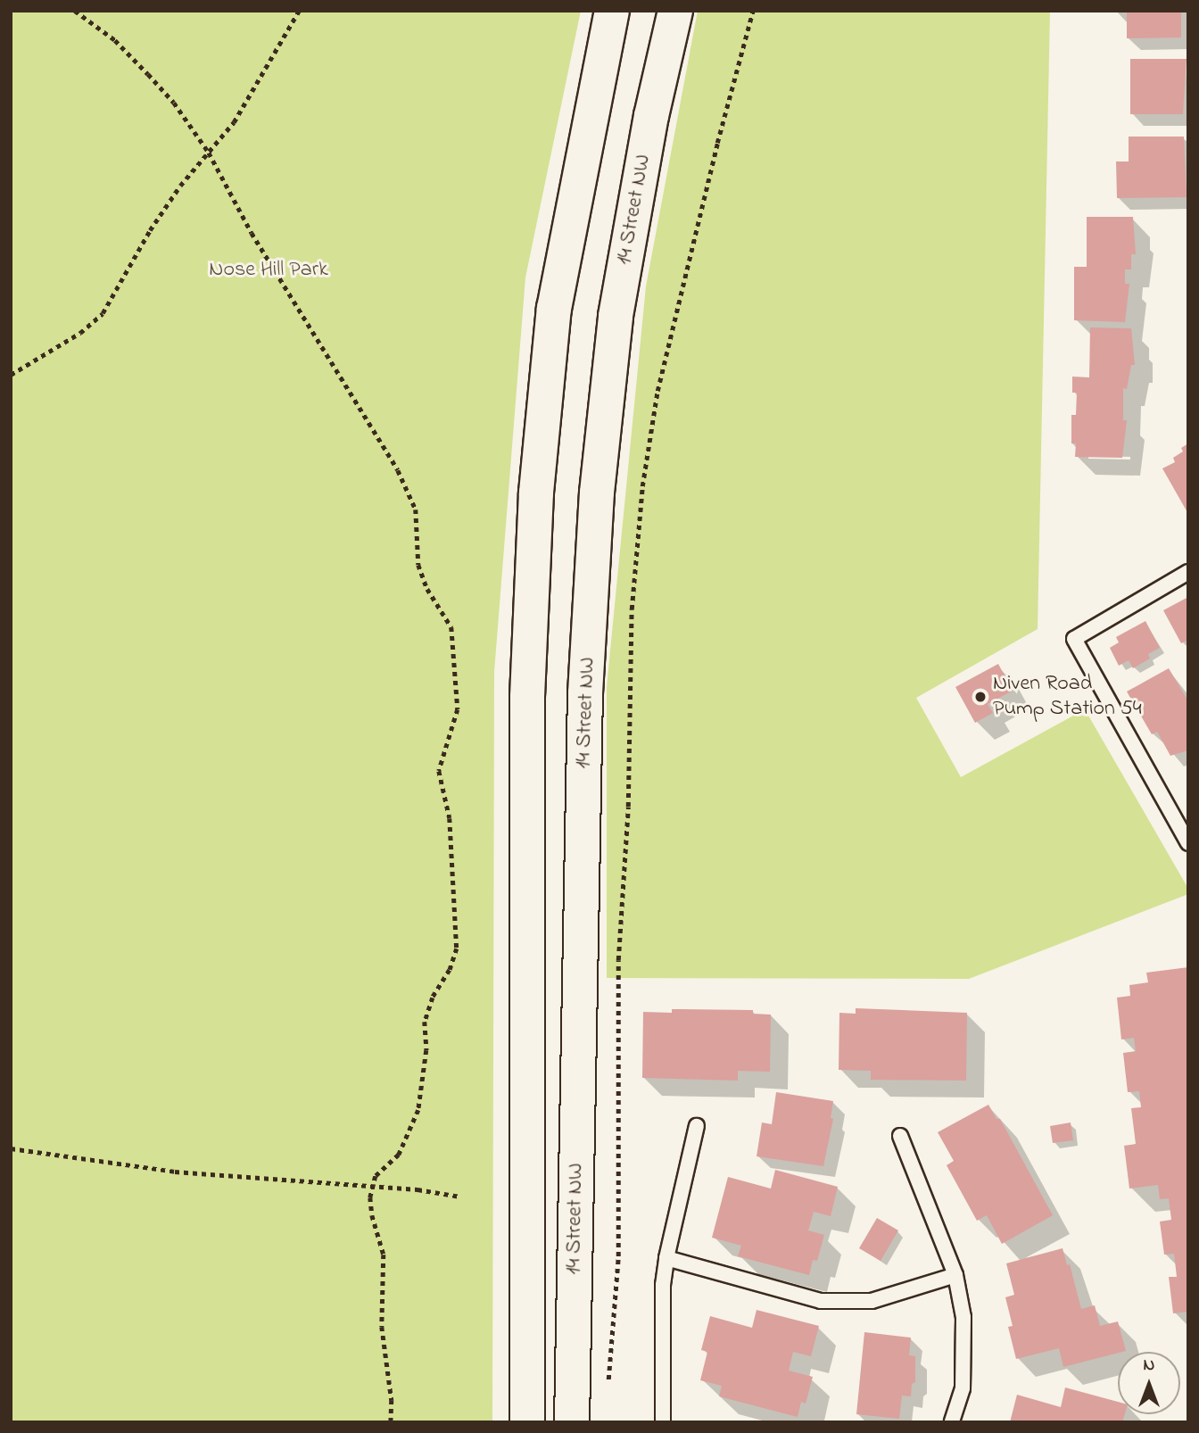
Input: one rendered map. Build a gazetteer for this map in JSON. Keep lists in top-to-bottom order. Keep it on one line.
{"streets":{"main road":["14 Street NW"]},"parks":["Nose Hill Park"],"places":["Niven Road Pump Station 54"],"north":"top"}
